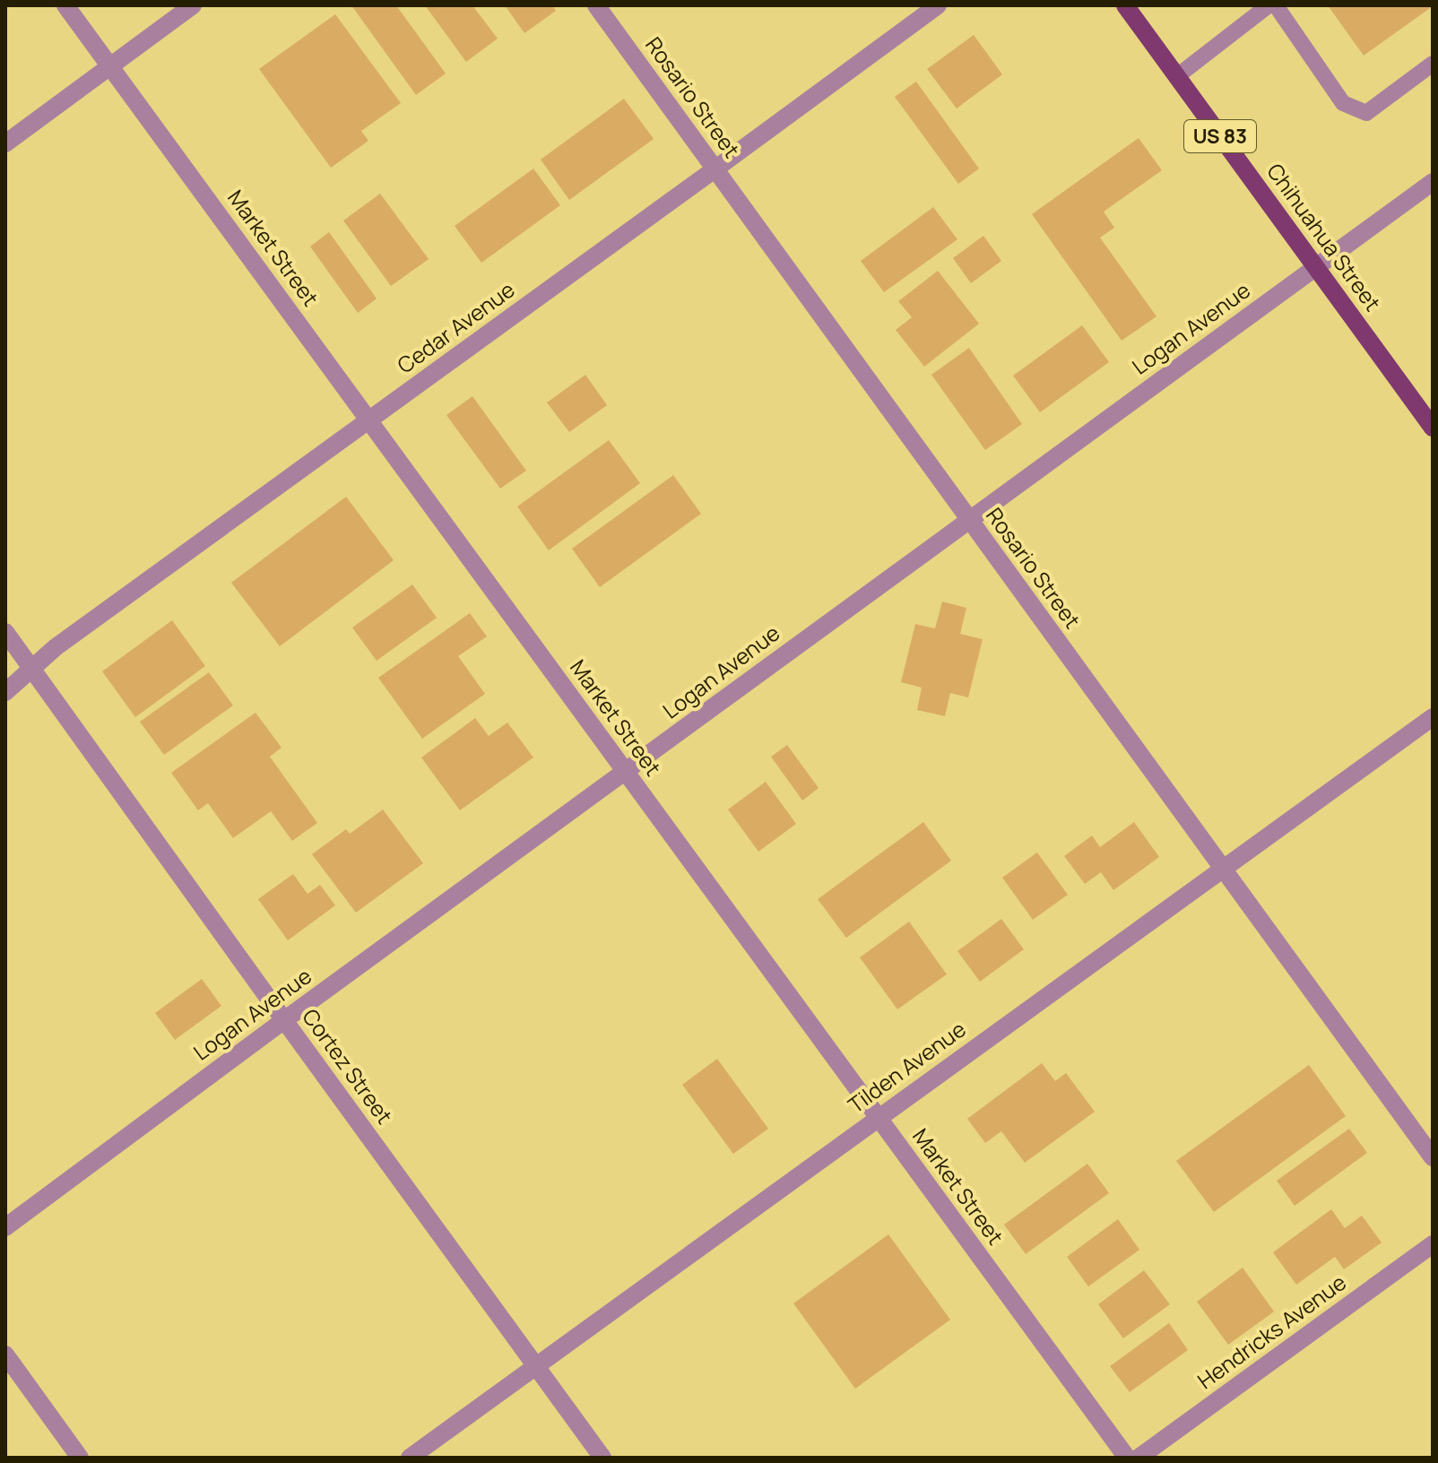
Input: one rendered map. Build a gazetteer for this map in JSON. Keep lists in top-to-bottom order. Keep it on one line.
{"streets":{"main road":["US 83","Chihuahua Street"],"street":["Rosario Street","Market Street","Cedar Avenue","Logan Avenue","Cortez Street","Tilden Avenue","Hendricks Avenue"]},"crossings":[["Rosario Street","Cedar Avenue"],["Rosario Street","Logan Avenue"],["Rosario Street","Tilden Avenue"],["Chihuahua Street","Logan Avenue"],["Market Street","Cedar Avenue"],["Market Street","Logan Avenue"],["Market Street","Tilden Avenue"],["Cedar Avenue","Cortez Street"],["Logan Avenue","Cortez Street"],["Cortez Street","Tilden Avenue"]]}
